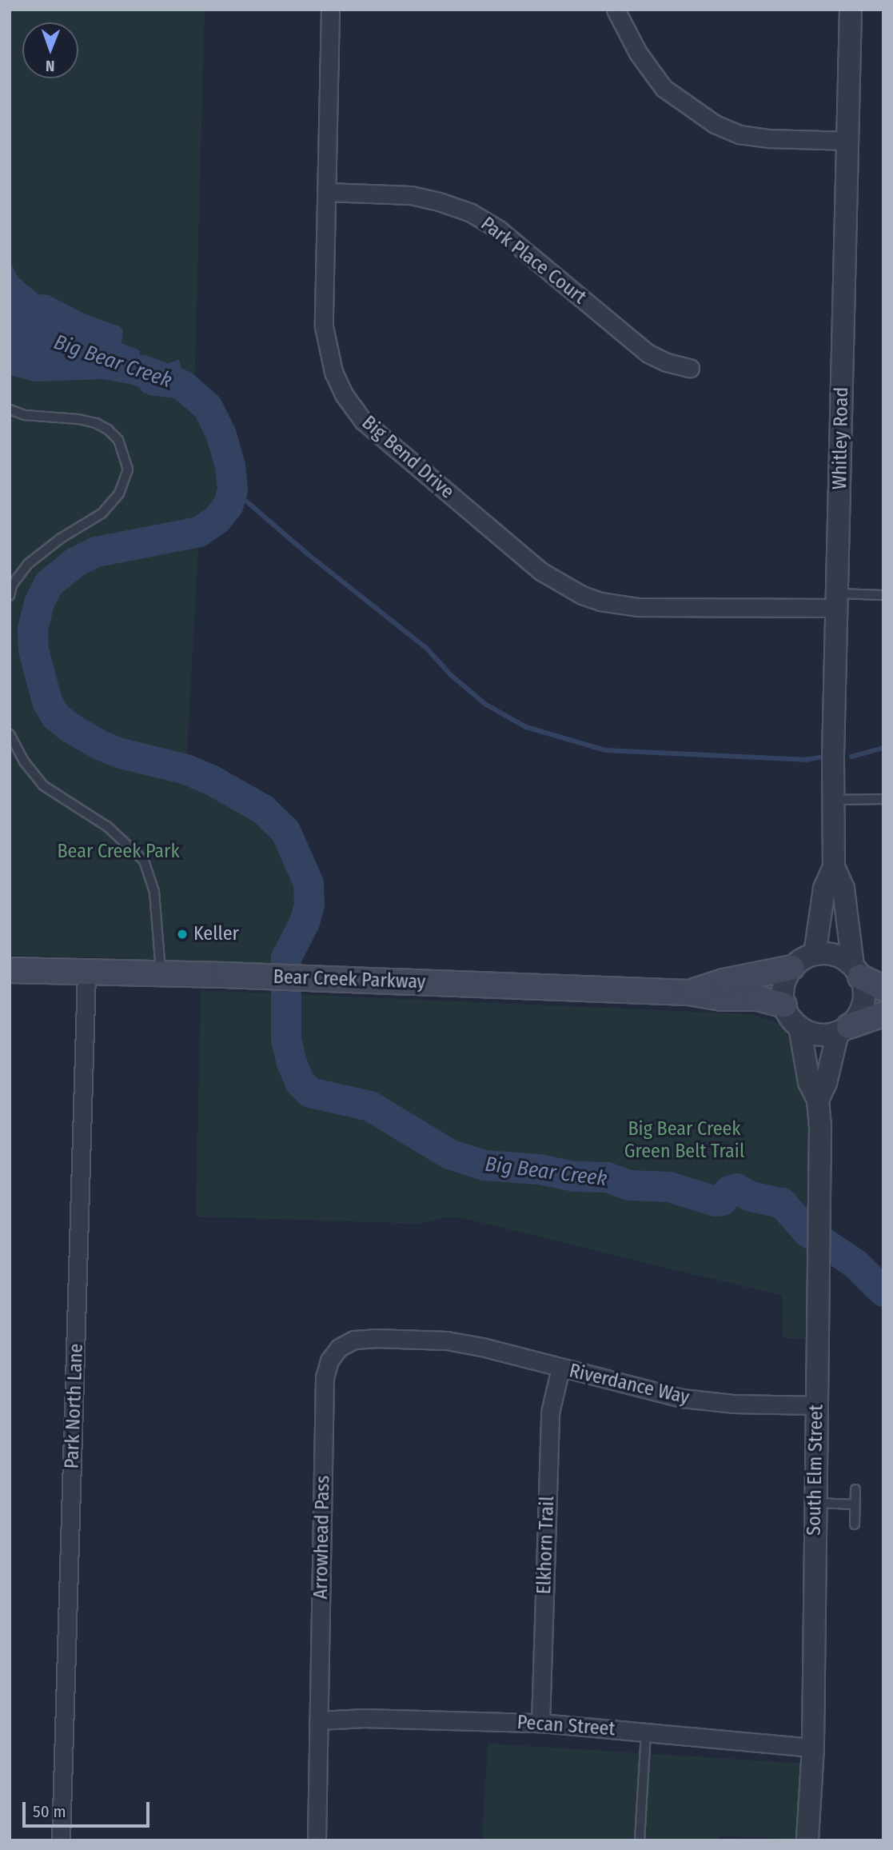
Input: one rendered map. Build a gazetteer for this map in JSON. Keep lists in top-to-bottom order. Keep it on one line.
{"streets":{"main road":["Bear Creek Parkway"],"street":["Park Place Court","Whitley Road","Big Bend Drive","Riverdance Way","Park North Lane","South Elm Street","Arrowhead Pass","Elkhorn Trail","Pecan Street"]},"crossings":[["Park Place Court","Big Bend Drive"],["Whitley Road","Big Bend Drive"],["Whitley Road","Bear Creek Parkway"],["Whitley Road","South Elm Street"],["Bear Creek Parkway","Park North Lane"],["Bear Creek Parkway","South Elm Street"],["Riverdance Way","South Elm Street"],["Riverdance Way","Arrowhead Pass"],["Riverdance Way","Elkhorn Trail"],["South Elm Street","Pecan Street"],["Arrowhead Pass","Pecan Street"],["Elkhorn Trail","Pecan Street"]],"water":["Big Bear Creek"],"parks":["Bear Creek Park","Big Bear Creek Green Belt Trail"],"places":["Keller"],"scale_bar":"50 m","north":"bottom"}
